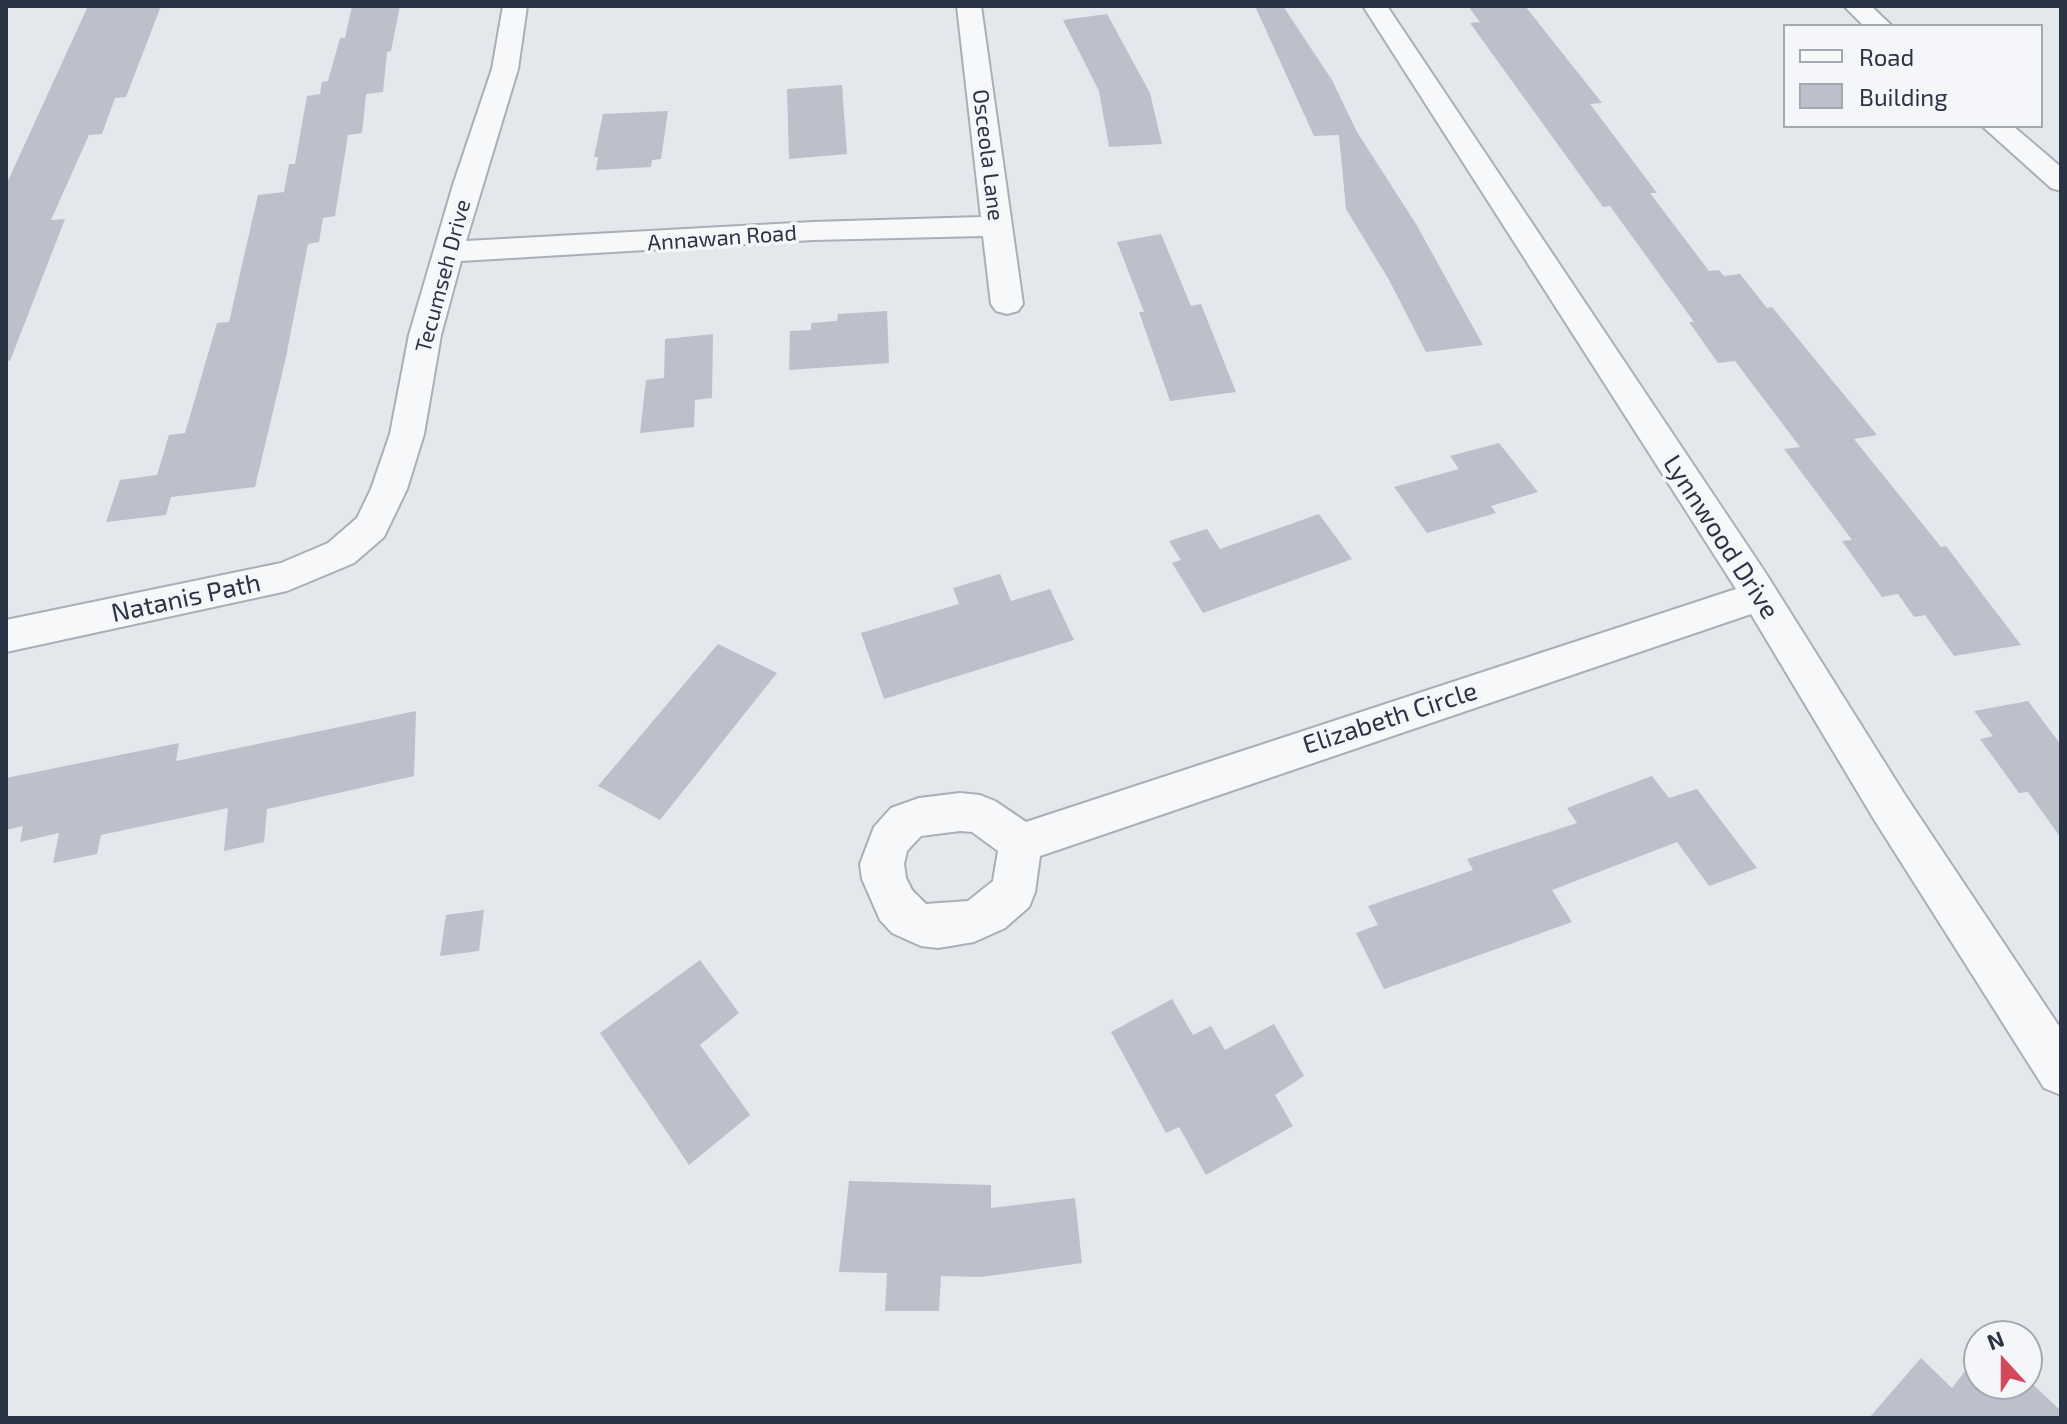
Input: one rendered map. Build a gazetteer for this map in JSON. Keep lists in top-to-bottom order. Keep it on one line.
{"streets":{"street":["Osceola Lane","Annawan Road","Tecumseh Drive","Lynnwood Drive","Natanis Path","Elizabeth Circle"]},"crossings":[["Osceola Lane","Annawan Road"],["Annawan Road","Tecumseh Drive"],["Tecumseh Drive","Natanis Path"],["Lynnwood Drive","Elizabeth Circle"]],"legend":["Road","Building"],"north":"top"}
